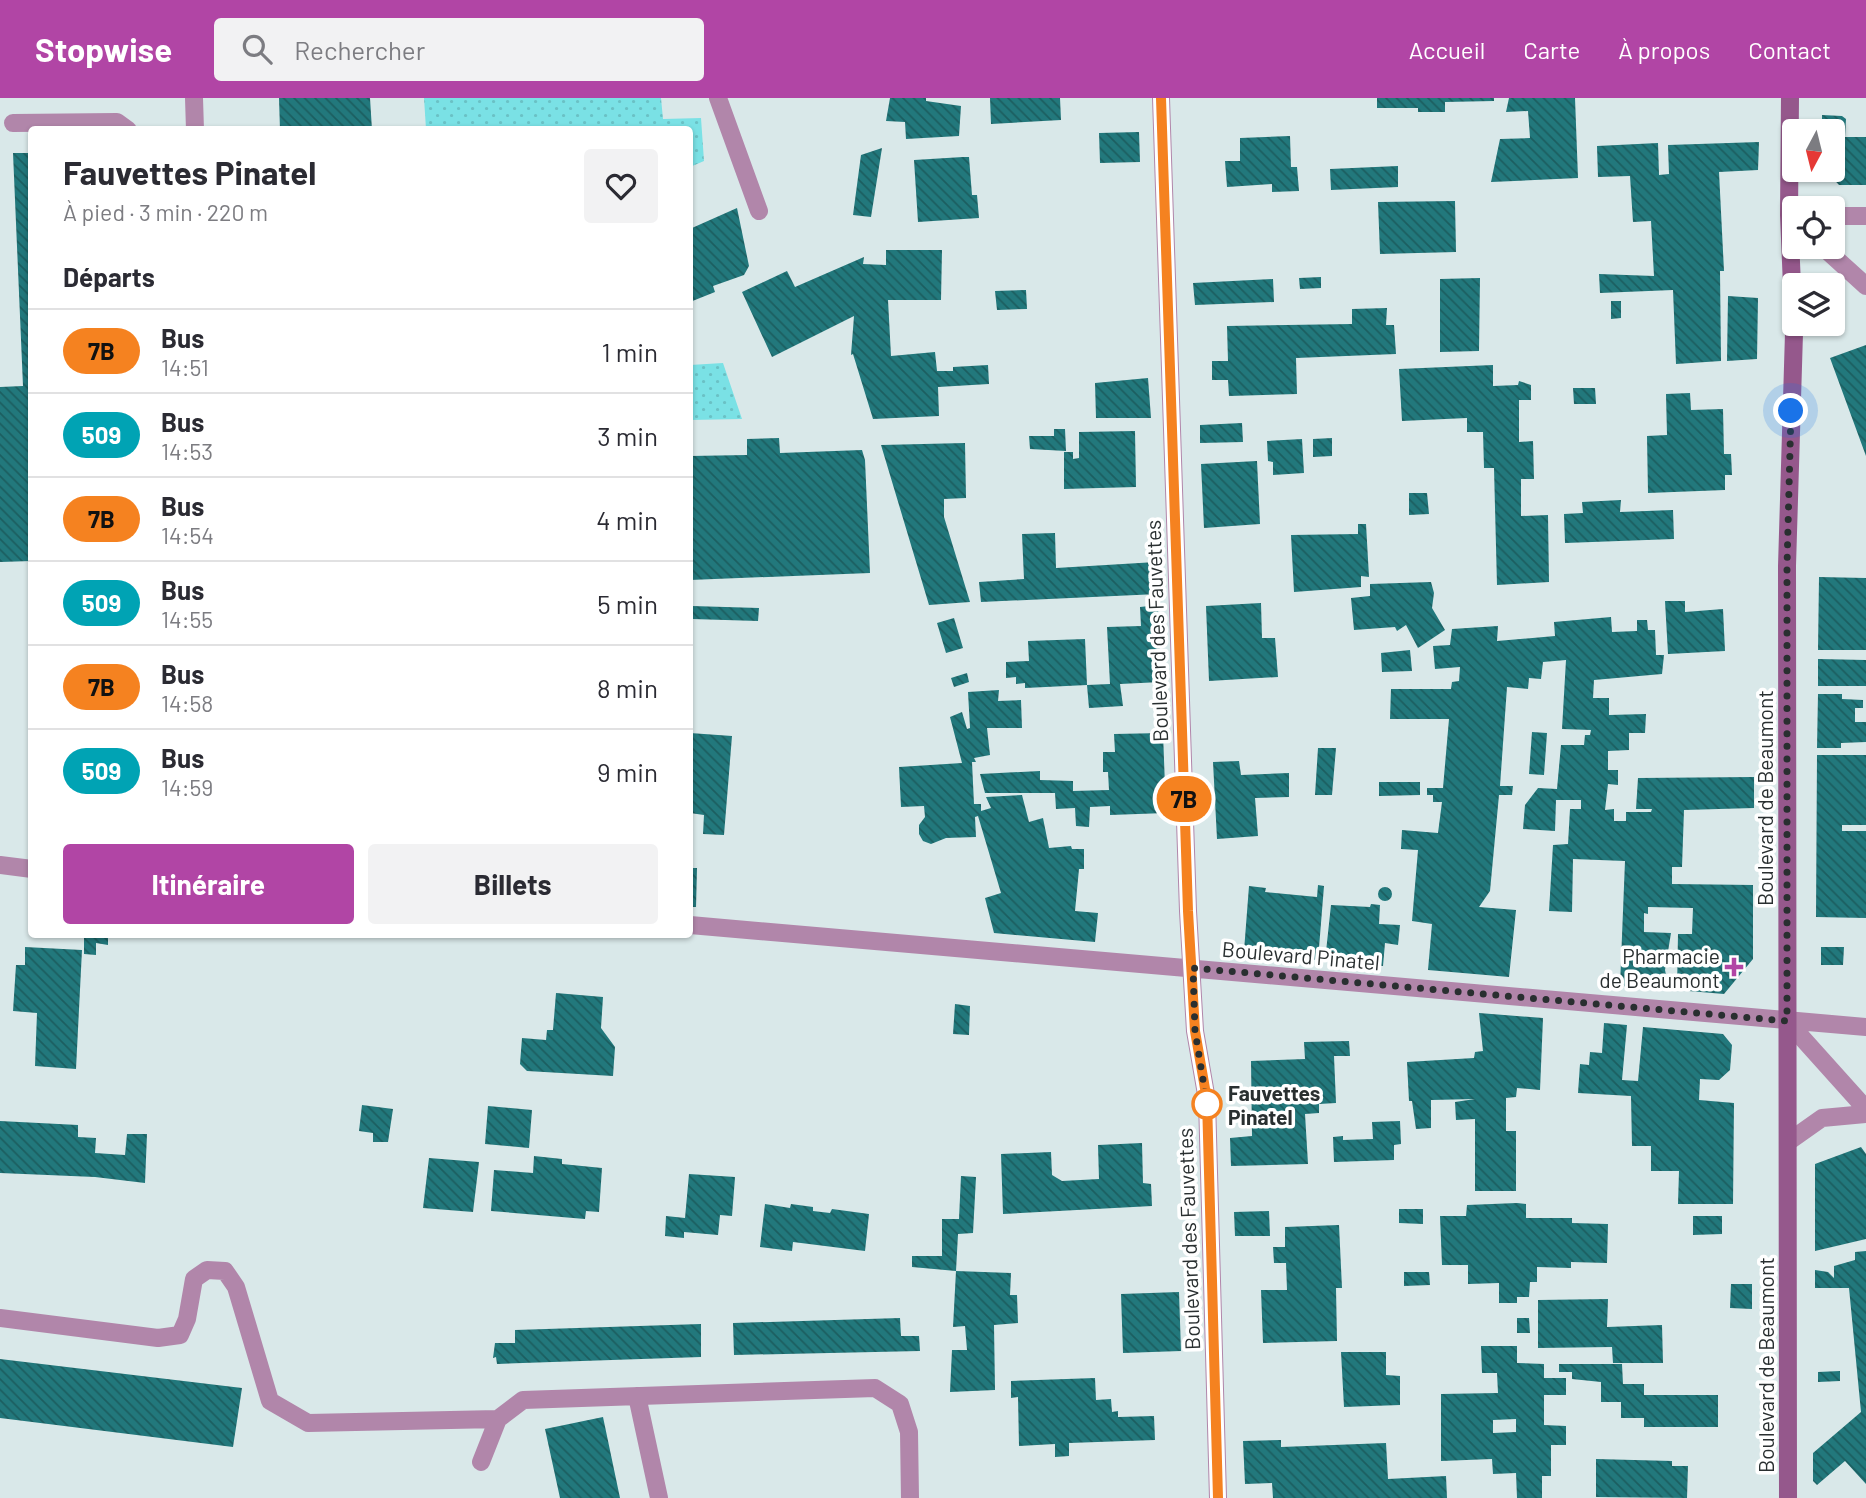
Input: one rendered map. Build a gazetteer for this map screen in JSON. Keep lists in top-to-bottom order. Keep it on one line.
{"streets":{"street":["Boulevard des Fauvettes","Boulevard de Beaumont","Boulevard Pinatel"]},"crossings":[["Boulevard des Fauvettes","Boulevard Pinatel"],["Boulevard de Beaumont","Boulevard Pinatel"]],"places":{"health":["Pharmacie de Beaumont"],"other":["Fauvettes Pinatel"]},"lines":["bus line 7B"],"north":"bottom","page":{"header":"Stopwise","search":"Rechercher","nav":["Accueil","Carte","À propos","Contact"],"on_map":"7B","heading":[["Fauvettes Pinatel","À pied · 3 min · 220 m"],"Départs"],"list":[{"mark":"7B","name":"Bus","note":"14:51","value":"1 min"},{"mark":"509","name":"Bus","note":"14:53","value":"3 min"},{"mark":"7B","name":"Bus","note":"14:54","value":"4 min"},{"mark":"509","name":"Bus","note":"14:55","value":"5 min"},{"mark":"7B","name":"Bus","note":"14:58","value":"8 min"},{"mark":"509","name":"Bus","note":"14:59","value":"9 min"}],"buttons":["Itinéraire","Billets"]}}
